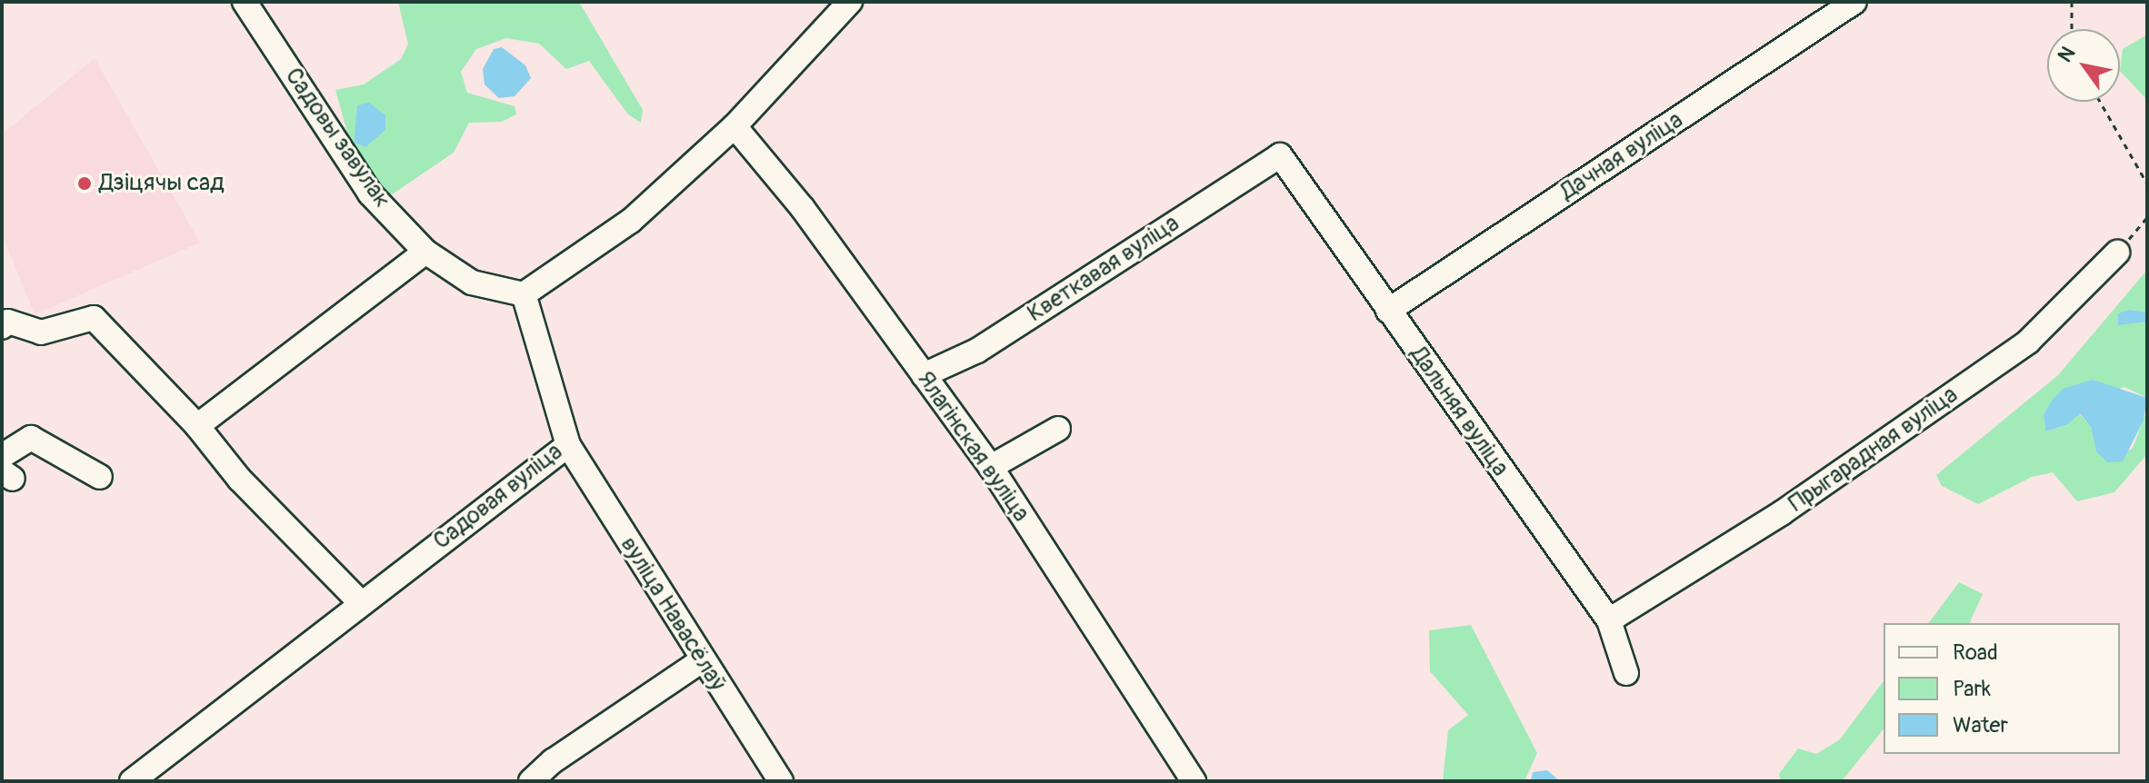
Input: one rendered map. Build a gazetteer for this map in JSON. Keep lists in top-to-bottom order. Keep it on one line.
{"streets":{"street":["Садовы завулак","Дачная вуліца","Кветкавая вуліца","Дальняя вуліца","Ялагінская вуліца","Прыгарадная вуліца","Садовая вуліца","вуліца Навасёлаў"]},"crossings":[["Садовы завулак","Садовая вуліца"],["Дачная вуліца","Дальняя вуліца"],["Кветкавая вуліца","Дальняя вуліца"],["Кветкавая вуліца","Ялагінская вуліца"],["Дальняя вуліца","Прыгарадная вуліца"],["Садовая вуліца","вуліца Навасёлаў"]],"places":["Дзіцячы сад"],"legend":["Road","Park","Water"],"north":"top left"}
